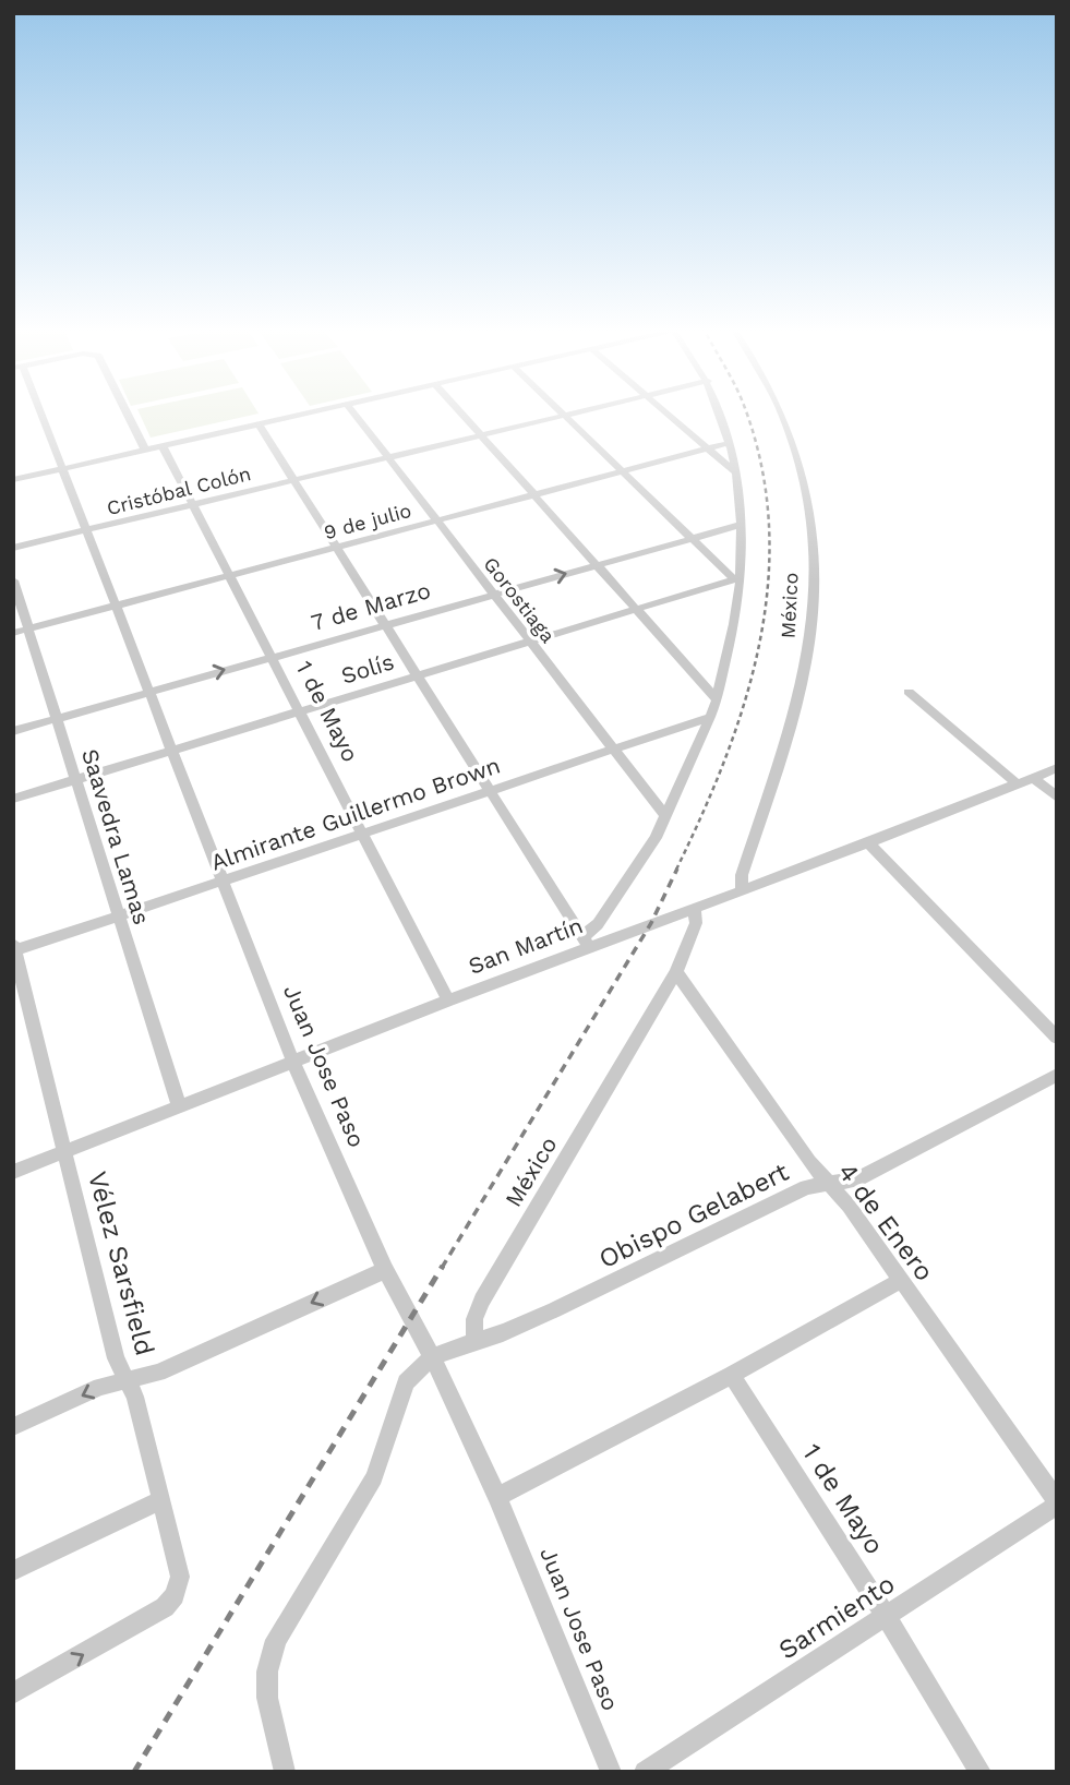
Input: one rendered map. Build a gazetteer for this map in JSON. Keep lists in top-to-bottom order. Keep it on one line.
{"streets":{"street":["Cristóbal Colón","9 de julio","Gorostiaga","México","7 de Marzo","Solís","1 de Mayo","Almirante Guillermo Brown","Saavedra Lamas","San Martín","Juan Jose Paso","Obispo Gelabert","4 de Enero","Vélez Sarsfield","Sarmiento"]},"crossings":[["Cristóbal Colón","Gorostiaga"],["Cristóbal Colón","1 de Mayo"],["Cristóbal Colón","Juan Jose Paso"],["9 de julio","Gorostiaga"],["9 de julio","1 de Mayo"],["9 de julio","Saavedra Lamas"],["9 de julio","Juan Jose Paso"],["Gorostiaga","7 de Marzo"],["Gorostiaga","Solís"],["Gorostiaga","Almirante Guillermo Brown"],["México","San Martín"],["México","Obispo Gelabert"],["México","4 de Enero"],["7 de Marzo","1 de Mayo"],["7 de Marzo","Saavedra Lamas"],["7 de Marzo","Juan Jose Paso"],["Solís","1 de Mayo"],["Solís","Saavedra Lamas"],["Solís","Juan Jose Paso"],["1 de Mayo","Almirante Guillermo Brown"],["1 de Mayo","San Martín"],["1 de Mayo","Sarmiento"],["Almirante Guillermo Brown","Saavedra Lamas"],["Almirante Guillermo Brown","Juan Jose Paso"],["Almirante Guillermo Brown","Vélez Sarsfield"],["Saavedra Lamas","San Martín"],["San Martín","Juan Jose Paso"],["San Martín","Vélez Sarsfield"],["Juan Jose Paso","Obispo Gelabert"],["Obispo Gelabert","4 de Enero"],["4 de Enero","Sarmiento"]]}
